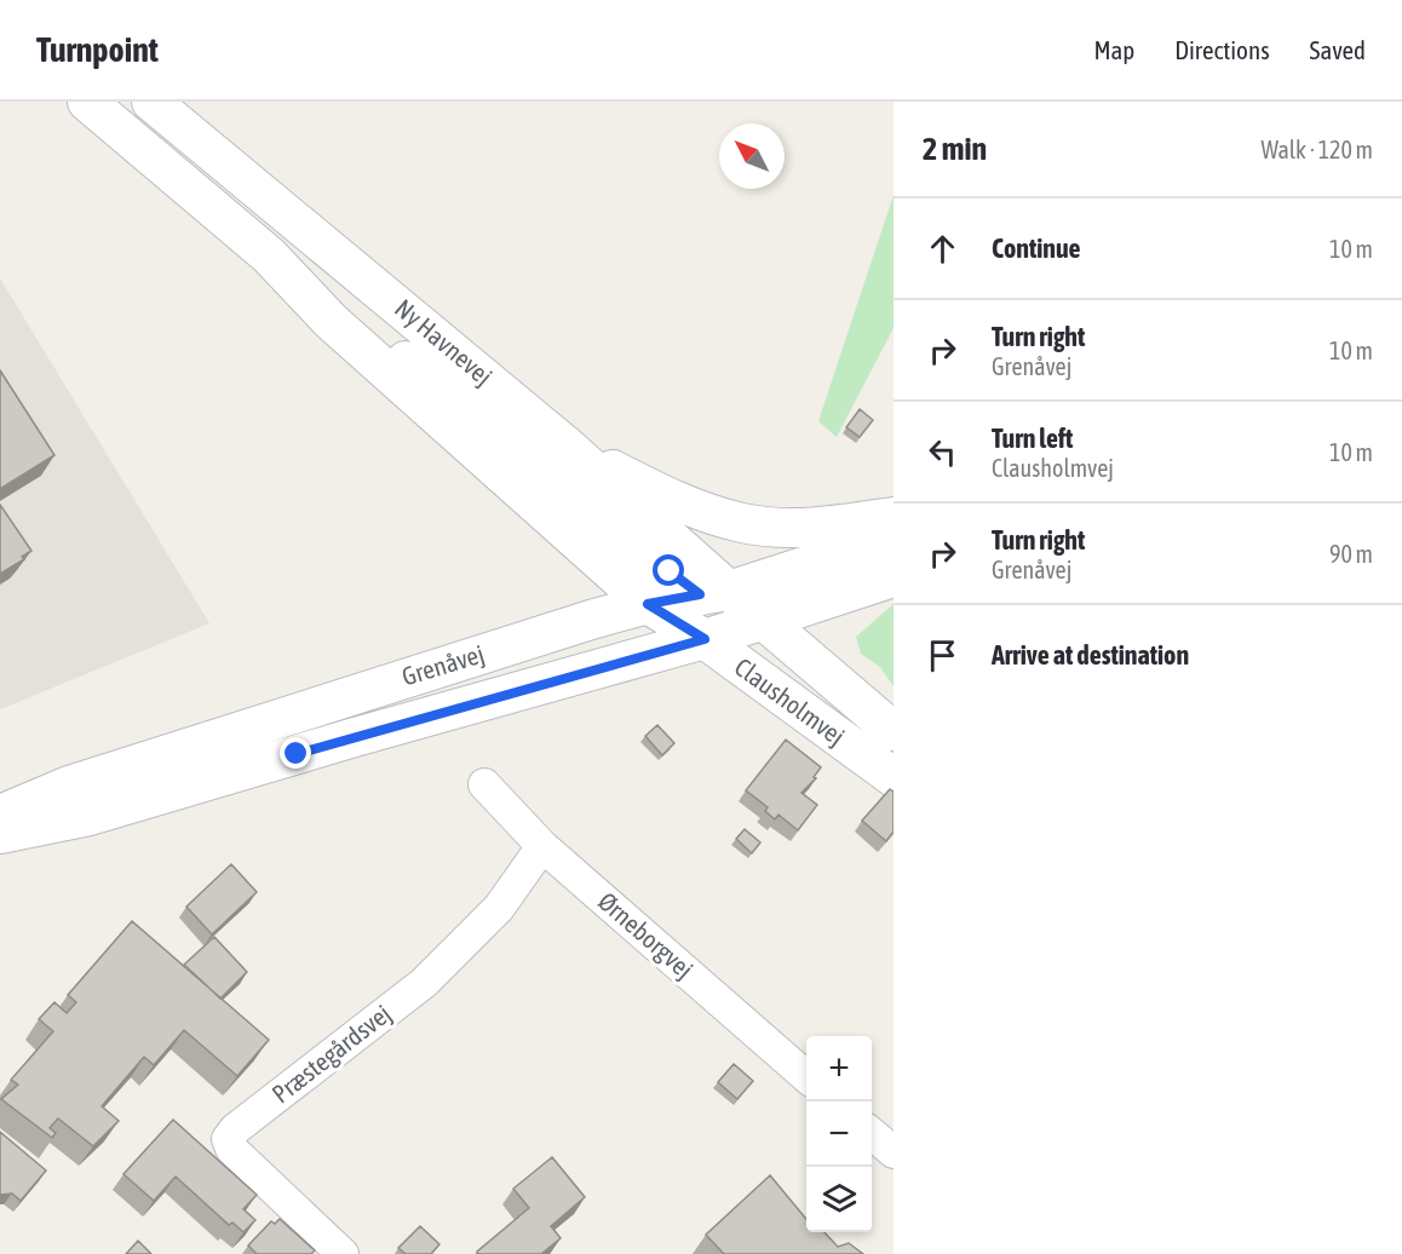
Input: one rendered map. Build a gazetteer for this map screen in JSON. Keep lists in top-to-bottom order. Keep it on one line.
{"streets":{"street":["Ny Havnevej","Grenåvej","Clausholmvej","Ørneborgvej","Præstegårdsvej"]},"crossings":[["Ny Havnevej","Grenåvej"],["Ny Havnevej","Clausholmvej"],["Grenåvej","Clausholmvej"],["Ørneborgvej","Præstegårdsvej"]],"north":"top left","page":{"header":"Turnpoint","nav":["Map","Directions","Saved"],"heading":["2 min","Walk · 120 m"],"list":[["Continue","10 m"],["Turn right","Grenåvej","10 m"],["Turn left","Clausholmvej","10 m"],["Turn right","Grenåvej","90 m"],"Arrive at destination"],"map_buttons":["+","−"]}}
